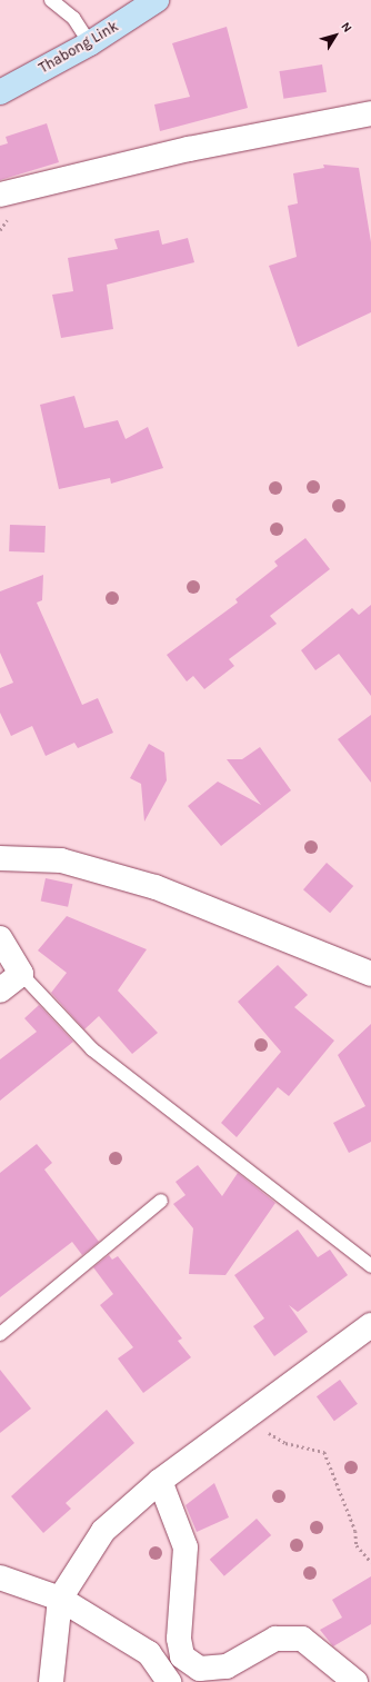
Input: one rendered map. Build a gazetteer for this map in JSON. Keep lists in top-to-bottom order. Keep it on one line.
{"streets":{"main road":["Thabong Link"]},"north":"top right"}
